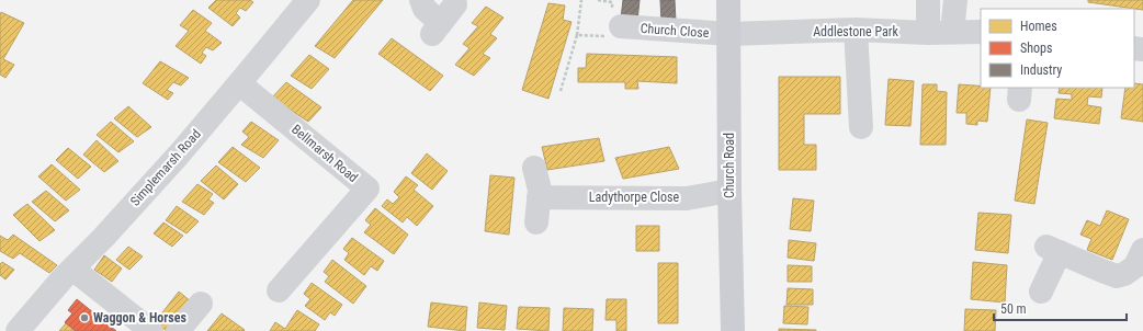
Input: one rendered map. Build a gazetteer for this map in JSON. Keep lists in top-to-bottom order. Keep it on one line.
{"streets":{"main road":["Church Road"],"street":["Church Close","Addlestone Park","Bellmarsh Road","Simplemarsh Road","Ladythorpe Close"]},"crossings":[["Church Close","Addlestone Park"],["Church Close","Church Road"],["Addlestone Park","Church Road"],["Bellmarsh Road","Simplemarsh Road"],["Church Road","Ladythorpe Close"]],"places":["Waggon & Horses"],"legend":["Homes","Shops","Industry"],"scale_bar":"50 m"}
